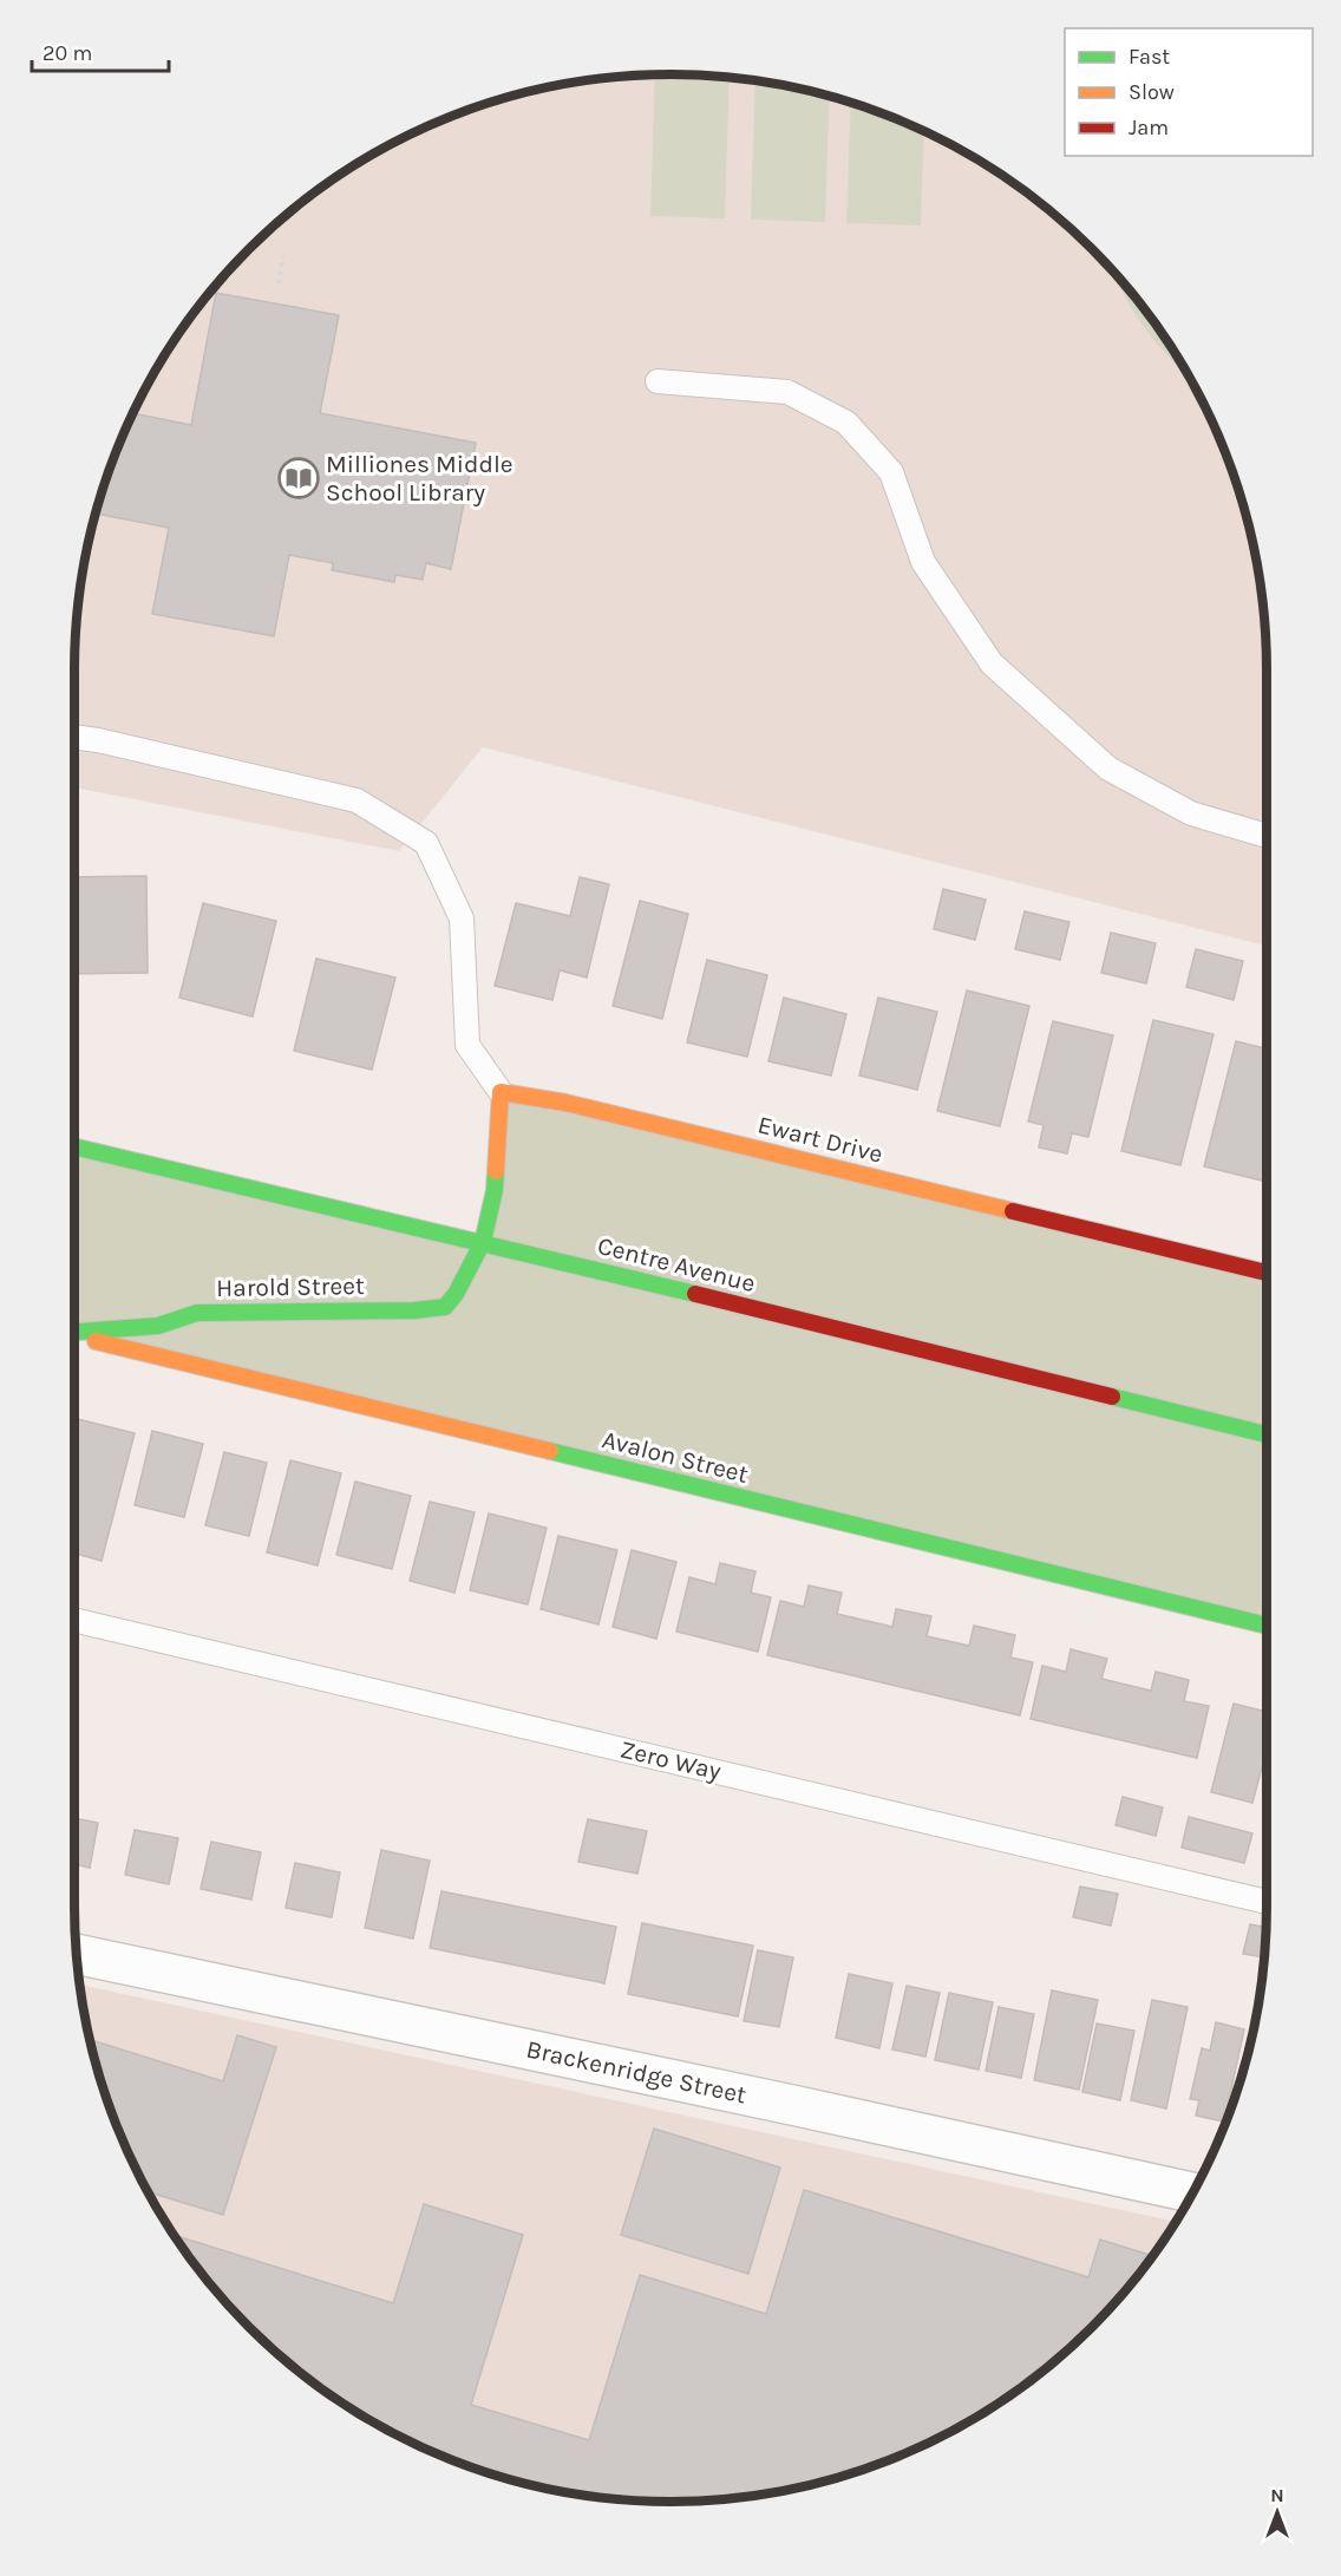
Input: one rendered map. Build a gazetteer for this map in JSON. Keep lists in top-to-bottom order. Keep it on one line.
{"streets":{"street":["Ewart Drive","Centre Avenue","Harold Street","Avalon Street","Brackenridge Street"],"lane":["Zero Way"]},"crossings":[["Centre Avenue","Harold Street"]],"places":{"library":["Milliones Middle School Library"]},"legend":["Fast","Slow","Jam"],"scale_bar":"20 m","north":"top"}
